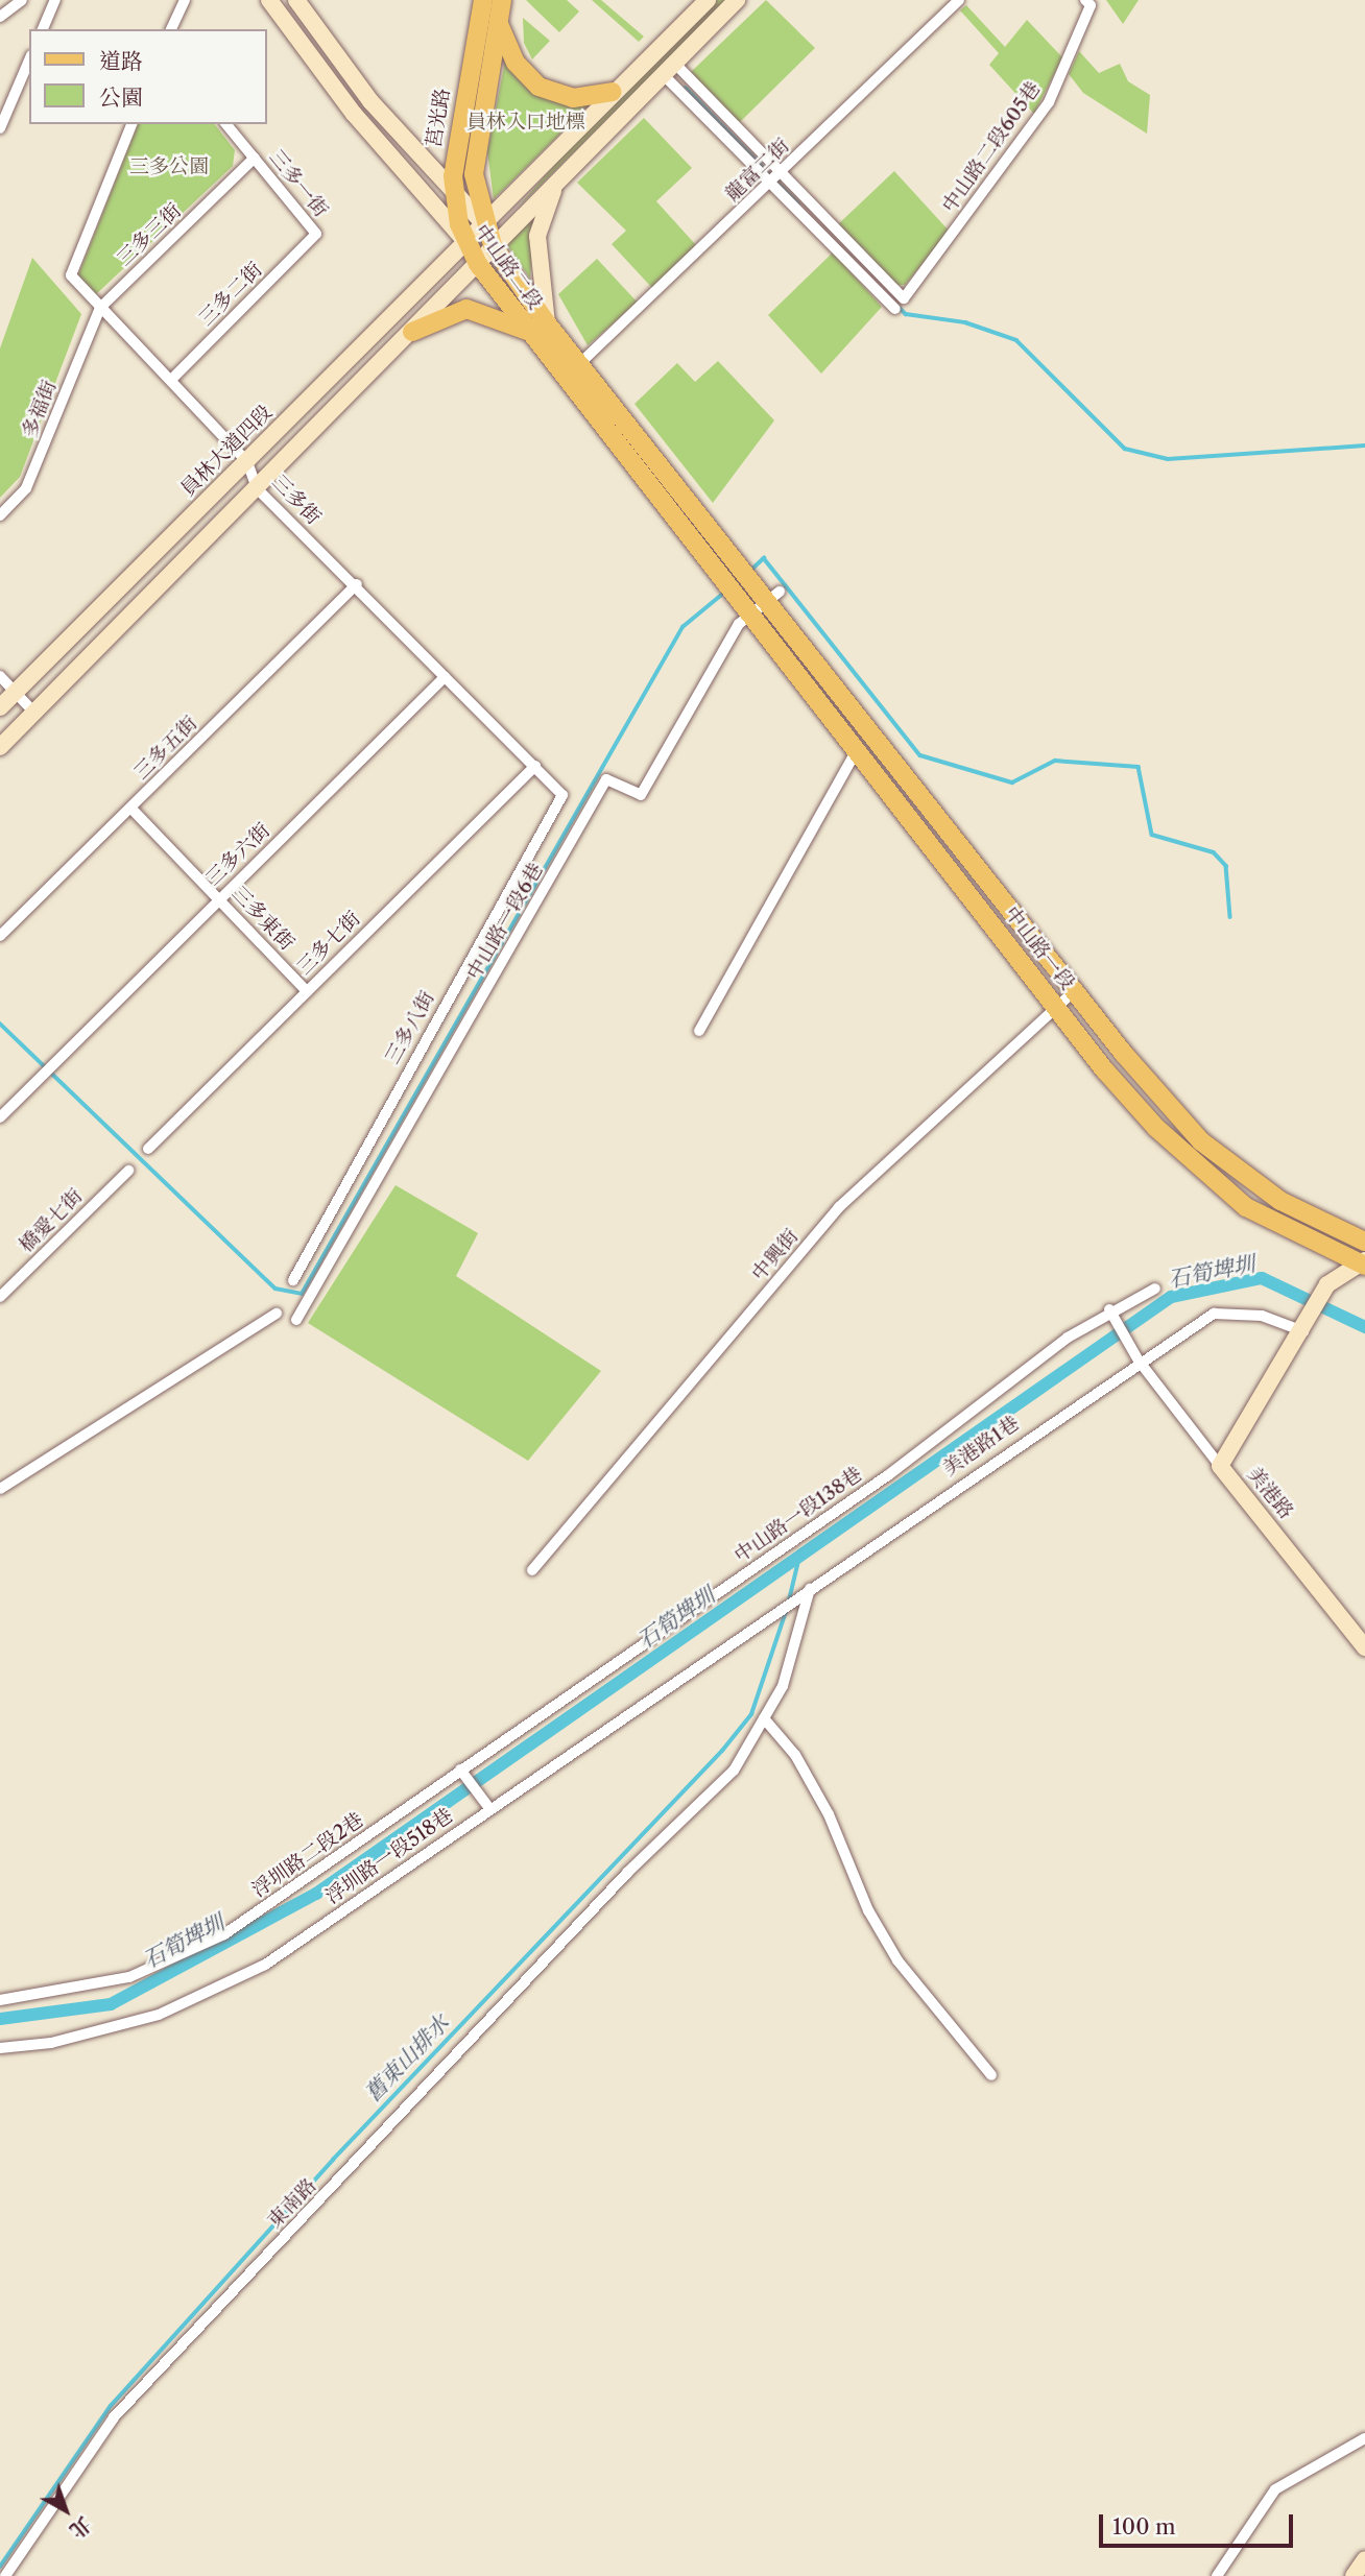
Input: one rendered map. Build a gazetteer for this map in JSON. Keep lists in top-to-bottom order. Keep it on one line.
{"streets":{"main road":["莒光路","中山路二段","員林大道四段","中山路一段","美港路"],"street":["中山路二段605巷","龍富二街","三多一街","三多三街","三多二街","多福街","三多街","三多五街","三多六街","三多東街","中山路一段6巷","三多七街","三多八街","橋愛七街","中興街","美港路1巷","中山路一段138巷","浮圳路二段2巷","浮圳路一段518巷","東南路"]},"crossings":[["莒光路","中山路二段"],["莒光路","員林大道四段"],["中山路二段605巷","龍富二街"],["龍富二街","中山路二段"],["三多一街","三多三街"],["三多一街","三多二街"],["三多三街","多福街"],["三多三街","三多街"],["中山路二段","員林大道四段"],["中山路二段","中山路一段"],["三多二街","三多街"],["多福街","三多街"],["員林大道四段","三多街"],["三多街","三多五街"],["三多街","三多六街"],["三多街","三多七街"],["三多街","三多八街"],["三多五街","三多東街"],["三多六街","三多東街"],["三多東街","三多七街"],["中山路一段6巷","中山路一段"],["中山路一段","中興街"],["中山路一段","美港路"],["美港路1巷","美港路"],["美港路1巷","浮圳路一段518巷"],["中山路一段138巷","浮圳路二段2巷"]],"water":["石筍埤圳","舊東山排水"],"parks":["員林入口地標","三多公園"],"legend":["道路","公園"],"scale_bar":"100 m","north":"bottom right"}
